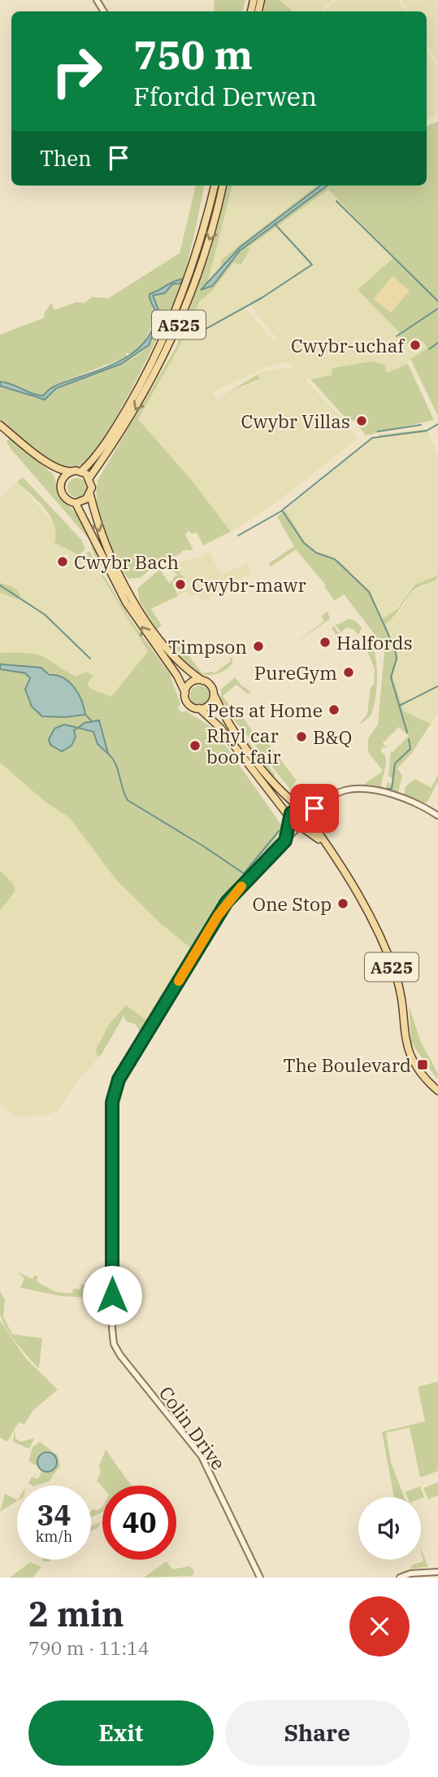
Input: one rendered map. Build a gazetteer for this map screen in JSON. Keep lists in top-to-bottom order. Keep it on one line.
{"streets":{"main road":["A525"],"street":["Colin Drive"]},"crossings":[["A525","Colin Drive"]],"places":{"other":["Cwybr-uchaf","Cwybr Villas","Cwybr Bach","Cwybr-mawr","Halfords","Timpson","PureGym","Pets at Home","B&Q","Rhyl car boot fair","One Stop"],"transit":["The Boulevard"]},"page":{"turn":["750 m","Ffordd Derwen"],"then":"Then","speed":"34 km/h","limit":"40","heading":["2 min","790 m · 11:14"],"buttons":["Exit","Share"]}}
